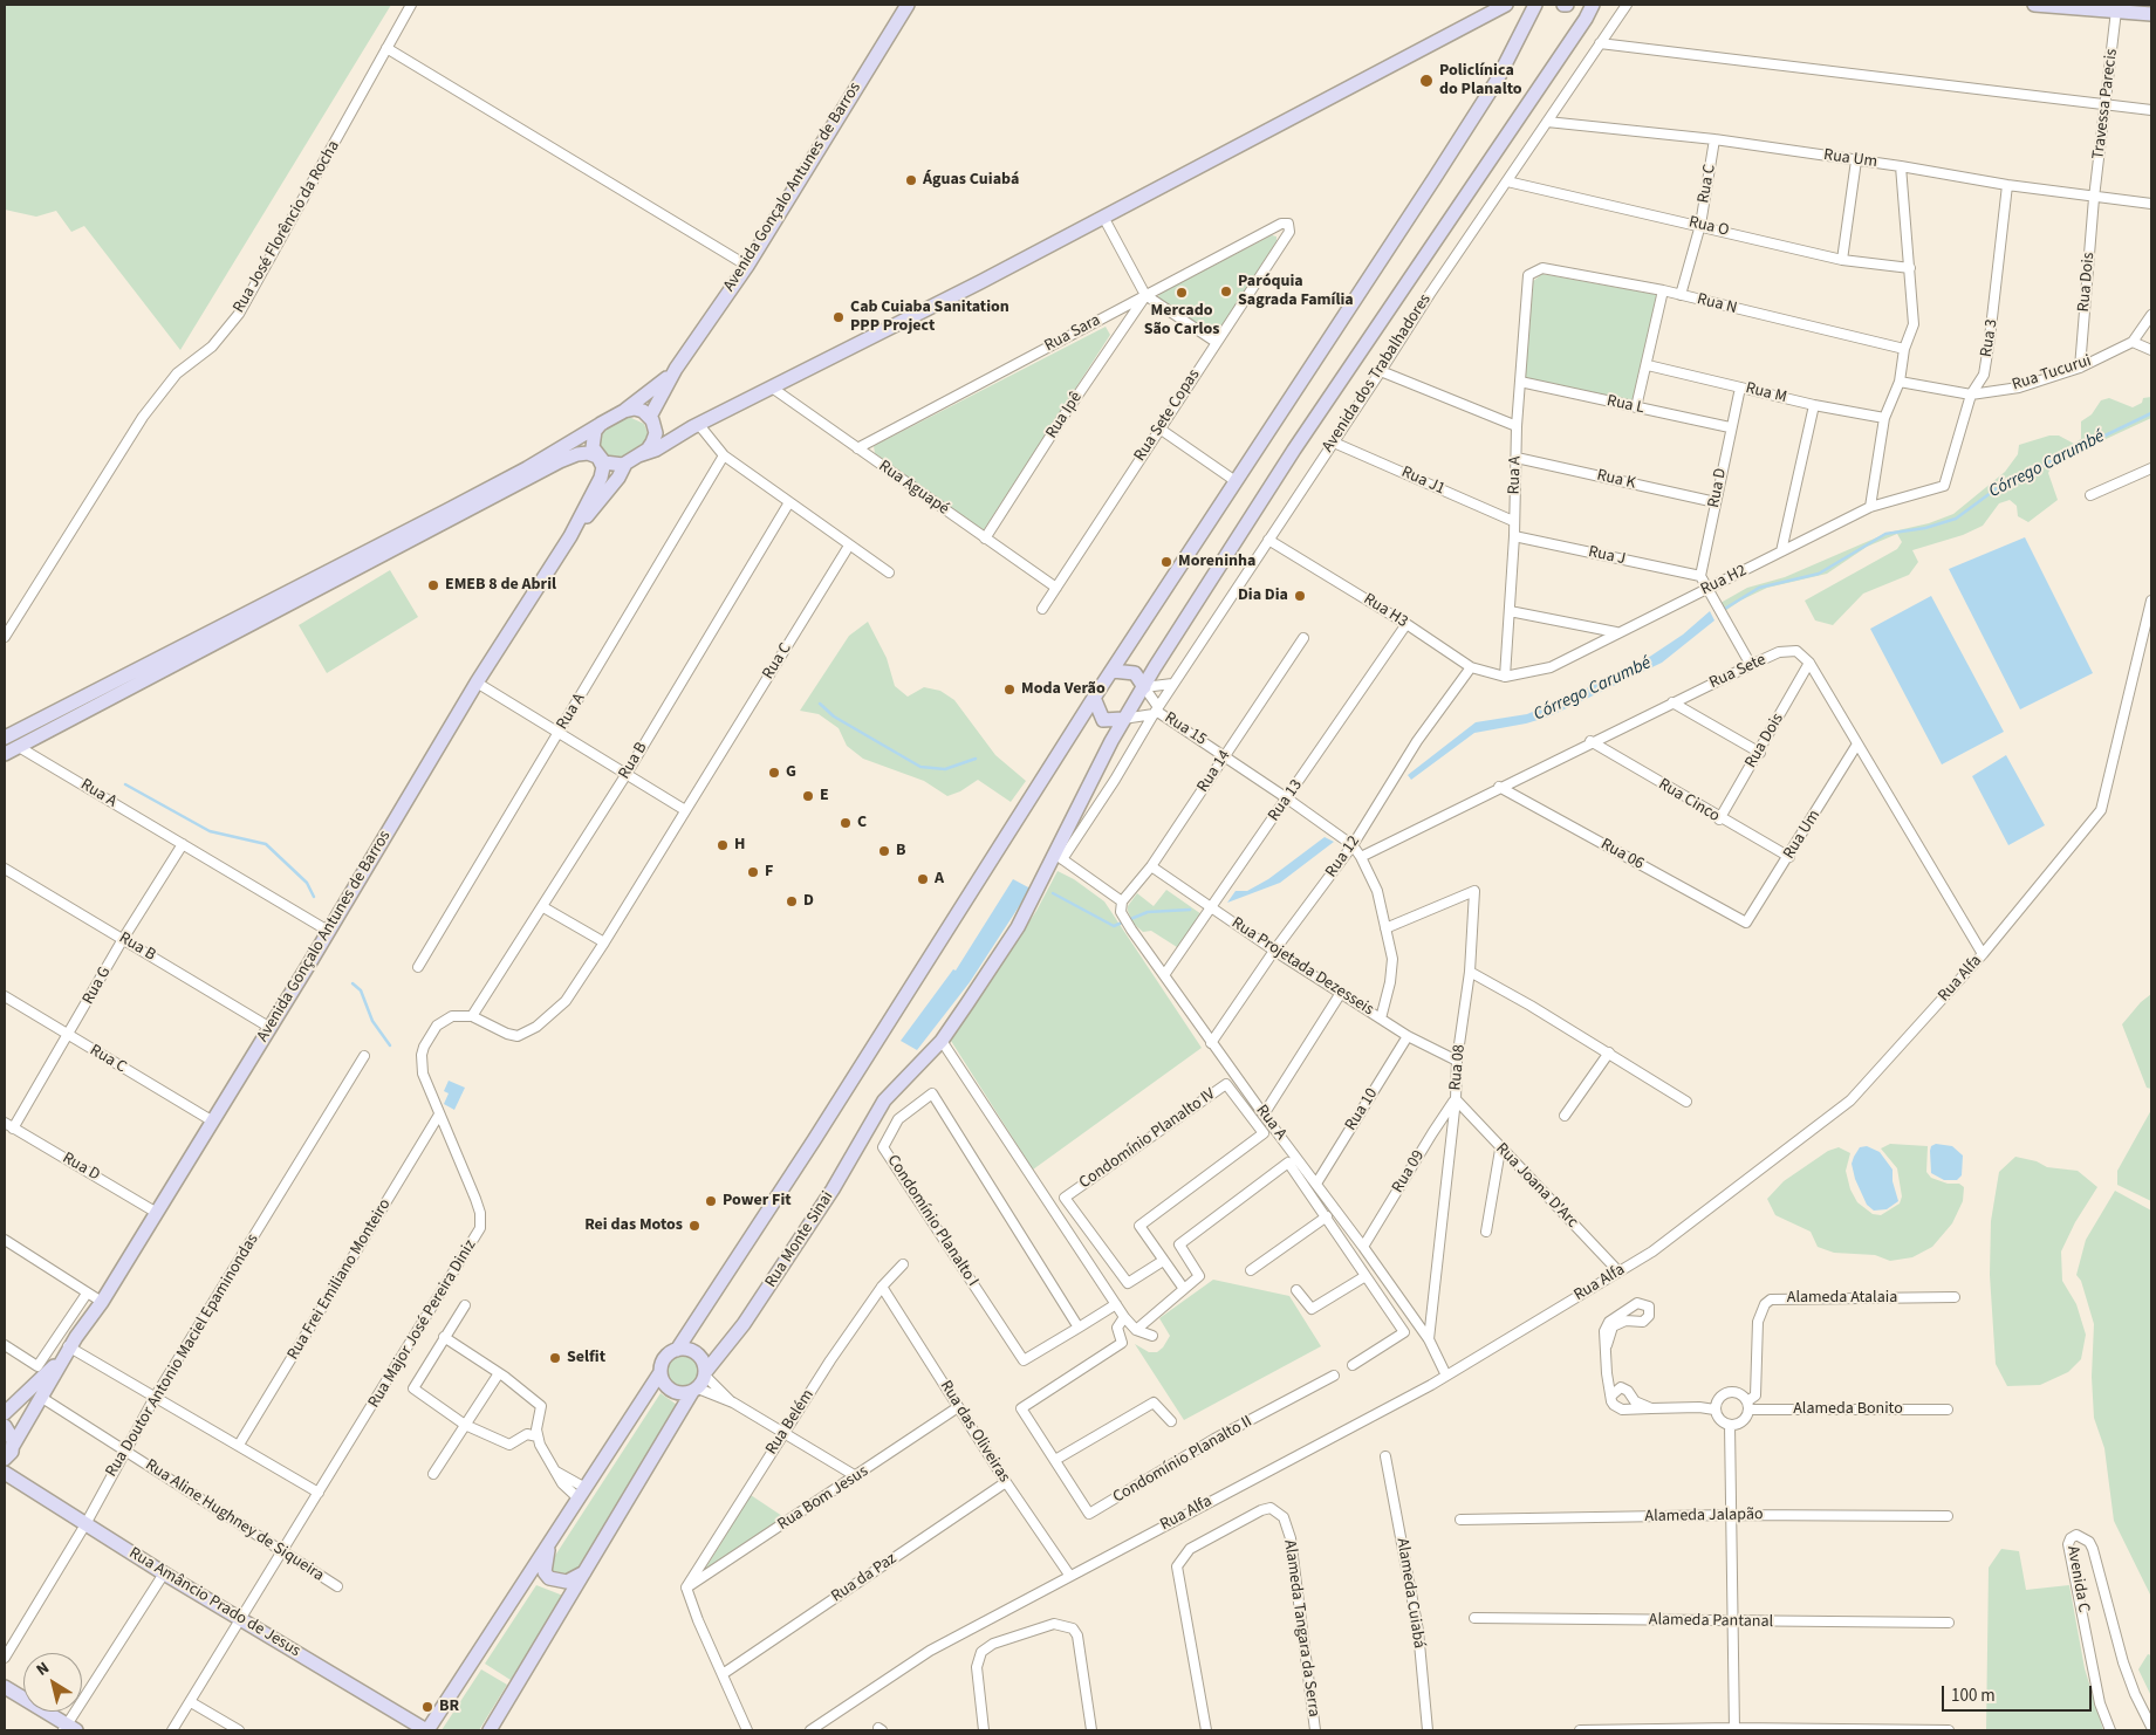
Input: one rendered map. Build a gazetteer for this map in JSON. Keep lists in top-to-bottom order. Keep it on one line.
{"streets":{"main road":["Avenida Gonçalo Antunes de Barros","Rua Monte Sinai","Rua Amâncio Prado de Jesus"],"street":["Travessa Parecis","Rua Um","Rua C","Rua José Florêncio da Rocha","Rua O","Rua Dois","Rua N","Rua Sara","Rua 3","Avenida dos Trabalhadores","Rua Tucurui","Rua M","Rua L","Rua Ipê","Rua Sete Copas","Rua A","Rua K","Rua J1","Rua Aguapé","Rua D","Rua J","Rua H2","Rua H3","Rua Sete","Rua 15","Rua B","Rua 14","Rua 13","Rua Cinco","Rua 06","Rua 12","Rua Projetada Dezesseis","Rua Alfa","Rua G","Rua 08","Rua 10","Condomínio Planalto IV","Rua 09","Rua Joana D'Arc","Condomínio Planalto I","Rua Frei Emiliano Monteiro","Alameda Atalaia","Rua Major José Pereira Diniz","Rua Doutor Antonio Maciel Epaminondas","Alameda Bonito","Rua Belém","Rua das Oliveiras","Condomínio Planalto II","Rua Bom Jesus","Alameda Jalapão","Rua Aline Hughney de Siqueira","Rua da Paz","Avenida C","Alameda Cuiabá","Alameda Pantanal","Alameda Tangara da Serra"]},"crossings":[["Travessa Parecis","Rua Um"],["Travessa Parecis","Rua Dois"],["Rua Um","Rua C"],["Rua Um","Rua Dois"],["Rua Um","Rua 3"],["Rua Um","Avenida dos Trabalhadores"],["Rua Um","Rua Cinco"],["Rua Um","Rua 06"],["Rua C","Avenida Gonçalo Antunes de Barros"],["Rua C","Rua O"],["Rua C","Rua N"],["Rua C","Rua G"],["Avenida Gonçalo Antunes de Barros","Rua A"],["Avenida Gonçalo Antunes de Barros","Rua D"],["Avenida Gonçalo Antunes de Barros","Rua B"],["Avenida Gonçalo Antunes de Barros","Rua Aline Hughney de Siqueira"],["Rua O","Avenida dos Trabalhadores"],["Rua Dois","Rua Tucurui"],["Rua Dois","Rua Sete"],["Rua Dois","Rua Cinco"],["Rua N","Rua A"],["Rua Sara","Rua Ipê"],["Rua Sara","Rua Sete Copas"],["Rua Sara","Rua Aguapé"],["Rua 3","Rua Tucurui"],["Rua 3","Rua H2"],["Avenida dos Trabalhadores","Rua J1"],["Avenida dos Trabalhadores","Rua H3"],["Avenida dos Trabalhadores","Rua 15"],["Avenida dos Trabalhadores","Rua Monte Sinai"],["Rua M","Rua D"],["Rua L","Rua A"],["Rua L","Rua D"],["Rua Ipê","Rua Aguapé"],["Rua Sete Copas","Rua Aguapé"],["Rua A","Rua K"],["Rua A","Rua J1"],["Rua A","Rua J"],["Rua A","Rua H2"],["Rua A","Rua H3"],["Rua A","Rua 14"],["Rua A","Rua 13"],["Rua A","Rua 12"],["Rua A","Rua Alfa"],["Rua A","Rua G"],["Rua A","Rua 08"],["Rua A","Rua 10"],["Rua A","Rua 09"],["Rua K","Rua D"],["Rua D","Rua J"],["Rua D","Rua G"],["Rua H2","Rua H3"],["Rua H3","Rua 13"],["Rua H3","Rua 12"],["Rua Sete","Rua Cinco"],["Rua Sete","Rua 06"],["Rua 15","Rua 14"],["Rua 15","Rua 13"],["Rua 15","Rua 12"],["Rua 15","Rua Monte Sinai"],["Rua B","Rua G"],["Rua B","Rua Major José Pereira Diniz"],["Rua 14","Rua Projetada Dezesseis"],["Rua 13","Rua Projetada Dezesseis"],["Rua 12","Rua Projetada Dezesseis"],["Rua Projetada Dezesseis","Rua 08"],["Rua Projetada Dezesseis","Rua 10"],["Rua Alfa","Rua Joana D'Arc"],["Rua Alfa","Rua das Oliveiras"],["Rua 08","Rua 09"],["Rua 08","Rua Joana D'Arc"],["Rua 09","Rua Joana D'Arc"],["Rua Frei Emiliano Monteiro","Rua Major José Pereira Diniz"],["Alameda Atalaia","Alameda Bonito"],["Rua Major José Pereira Diniz","Rua Aline Hughney de Siqueira"],["Rua Major José Pereira Diniz","Rua Amâncio Prado de Jesus"],["Rua Doutor Antonio Maciel Epaminondas","Rua Aline Hughney de Siqueira"],["Rua Doutor Antonio Maciel Epaminondas","Rua Amâncio Prado de Jesus"],["Rua Belém","Rua das Oliveiras"],["Rua Belém","Rua Bom Jesus"],["Rua das Oliveiras","Rua Bom Jesus"],["Rua das Oliveiras","Rua da Paz"]],"water":["Córrego Carumbé"],"places":["Policlínica do Planalto","Águas Cuiabá","Paróquia Sagrada Família","Mercado São Carlos","Cab Cuiaba Sanitation PPP Project","Moreninha","EMEB 8 de Abril","Dia Dia","Moda Verão","G","E","C","H","B","F","A","D","Power Fit","Rei das Motos","Selfit","BR"],"scale_bar":"100 m","north":"top left"}
